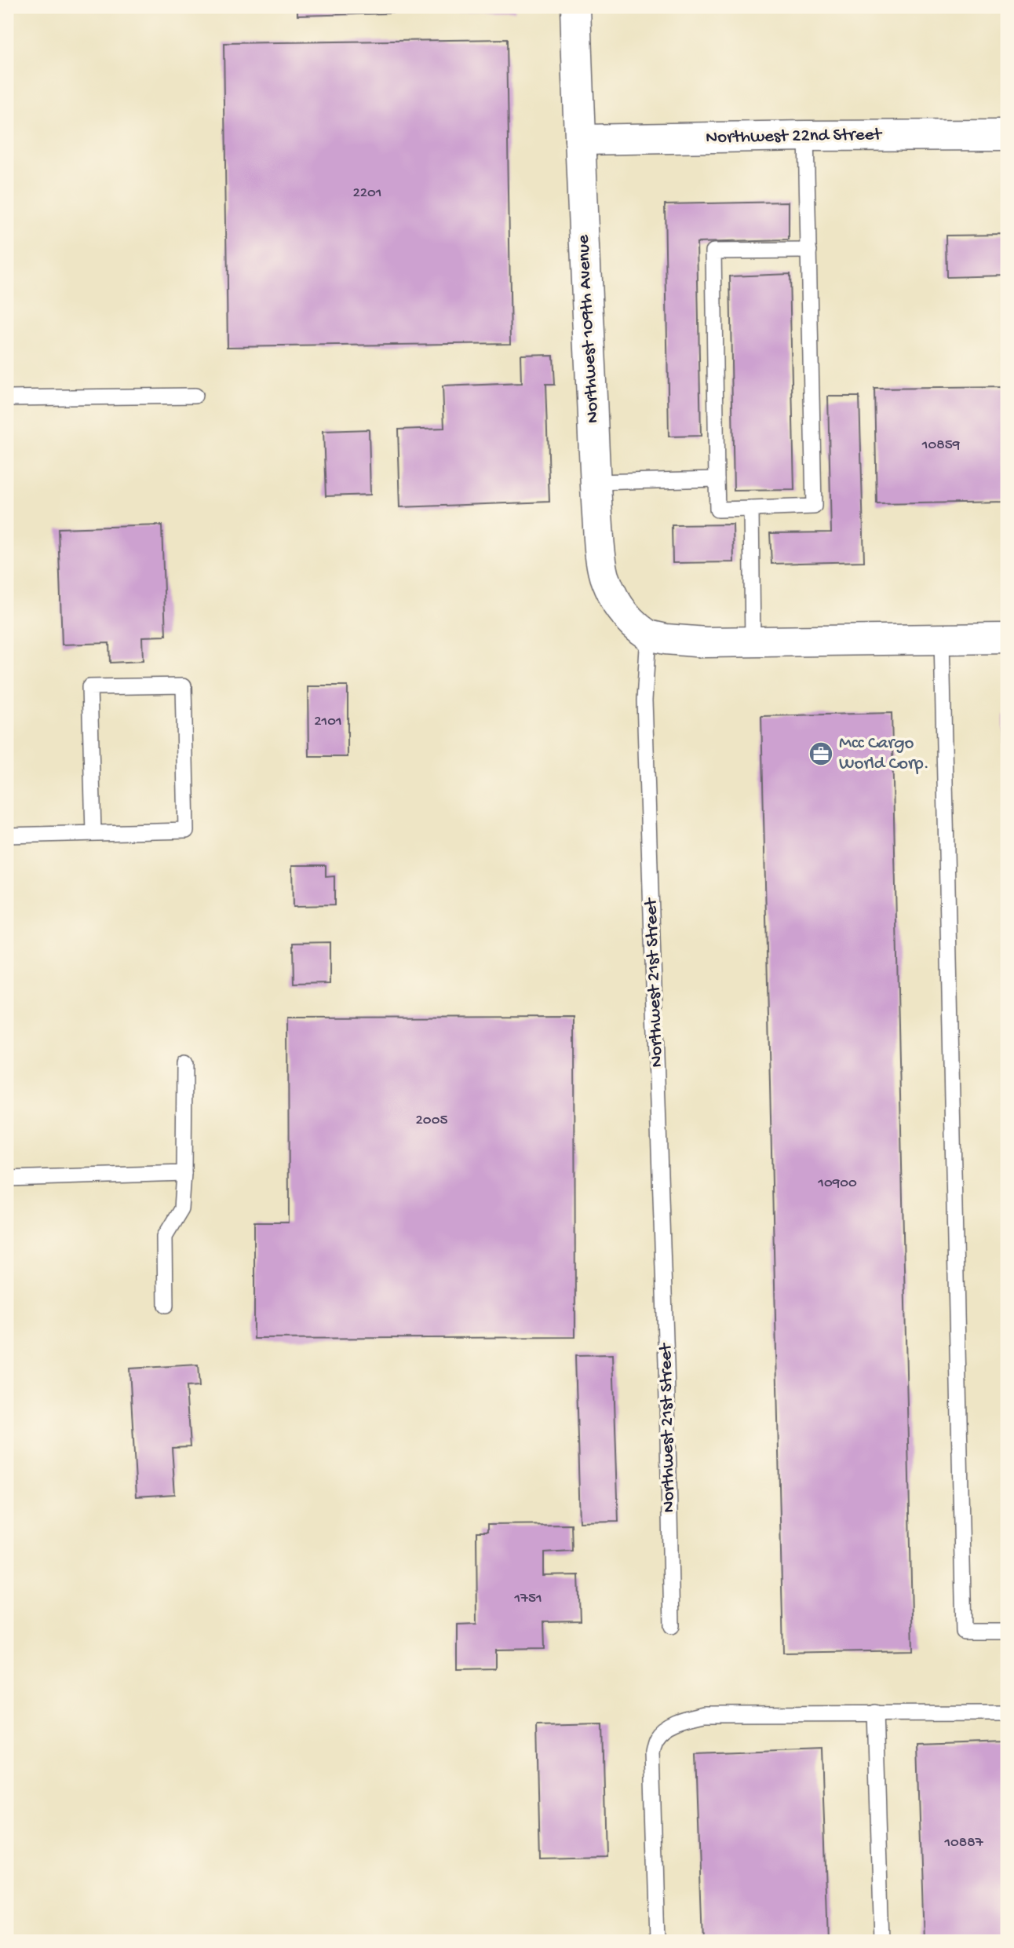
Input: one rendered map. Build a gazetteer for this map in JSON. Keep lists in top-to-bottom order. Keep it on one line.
{"streets":{"street":["Northwest 22nd Street","Northwest 109th Avenue"],"lane":["Northwest 21st Street"]},"crossings":[["Northwest 22nd Street","Northwest 109th Avenue"],["Northwest 109th Avenue","Northwest 21st Street"]],"places":{"office":["Mcc Cargo World Corp."]},"house_numbers":["2201","10859","2101","2005","10900","1751","10887"]}
